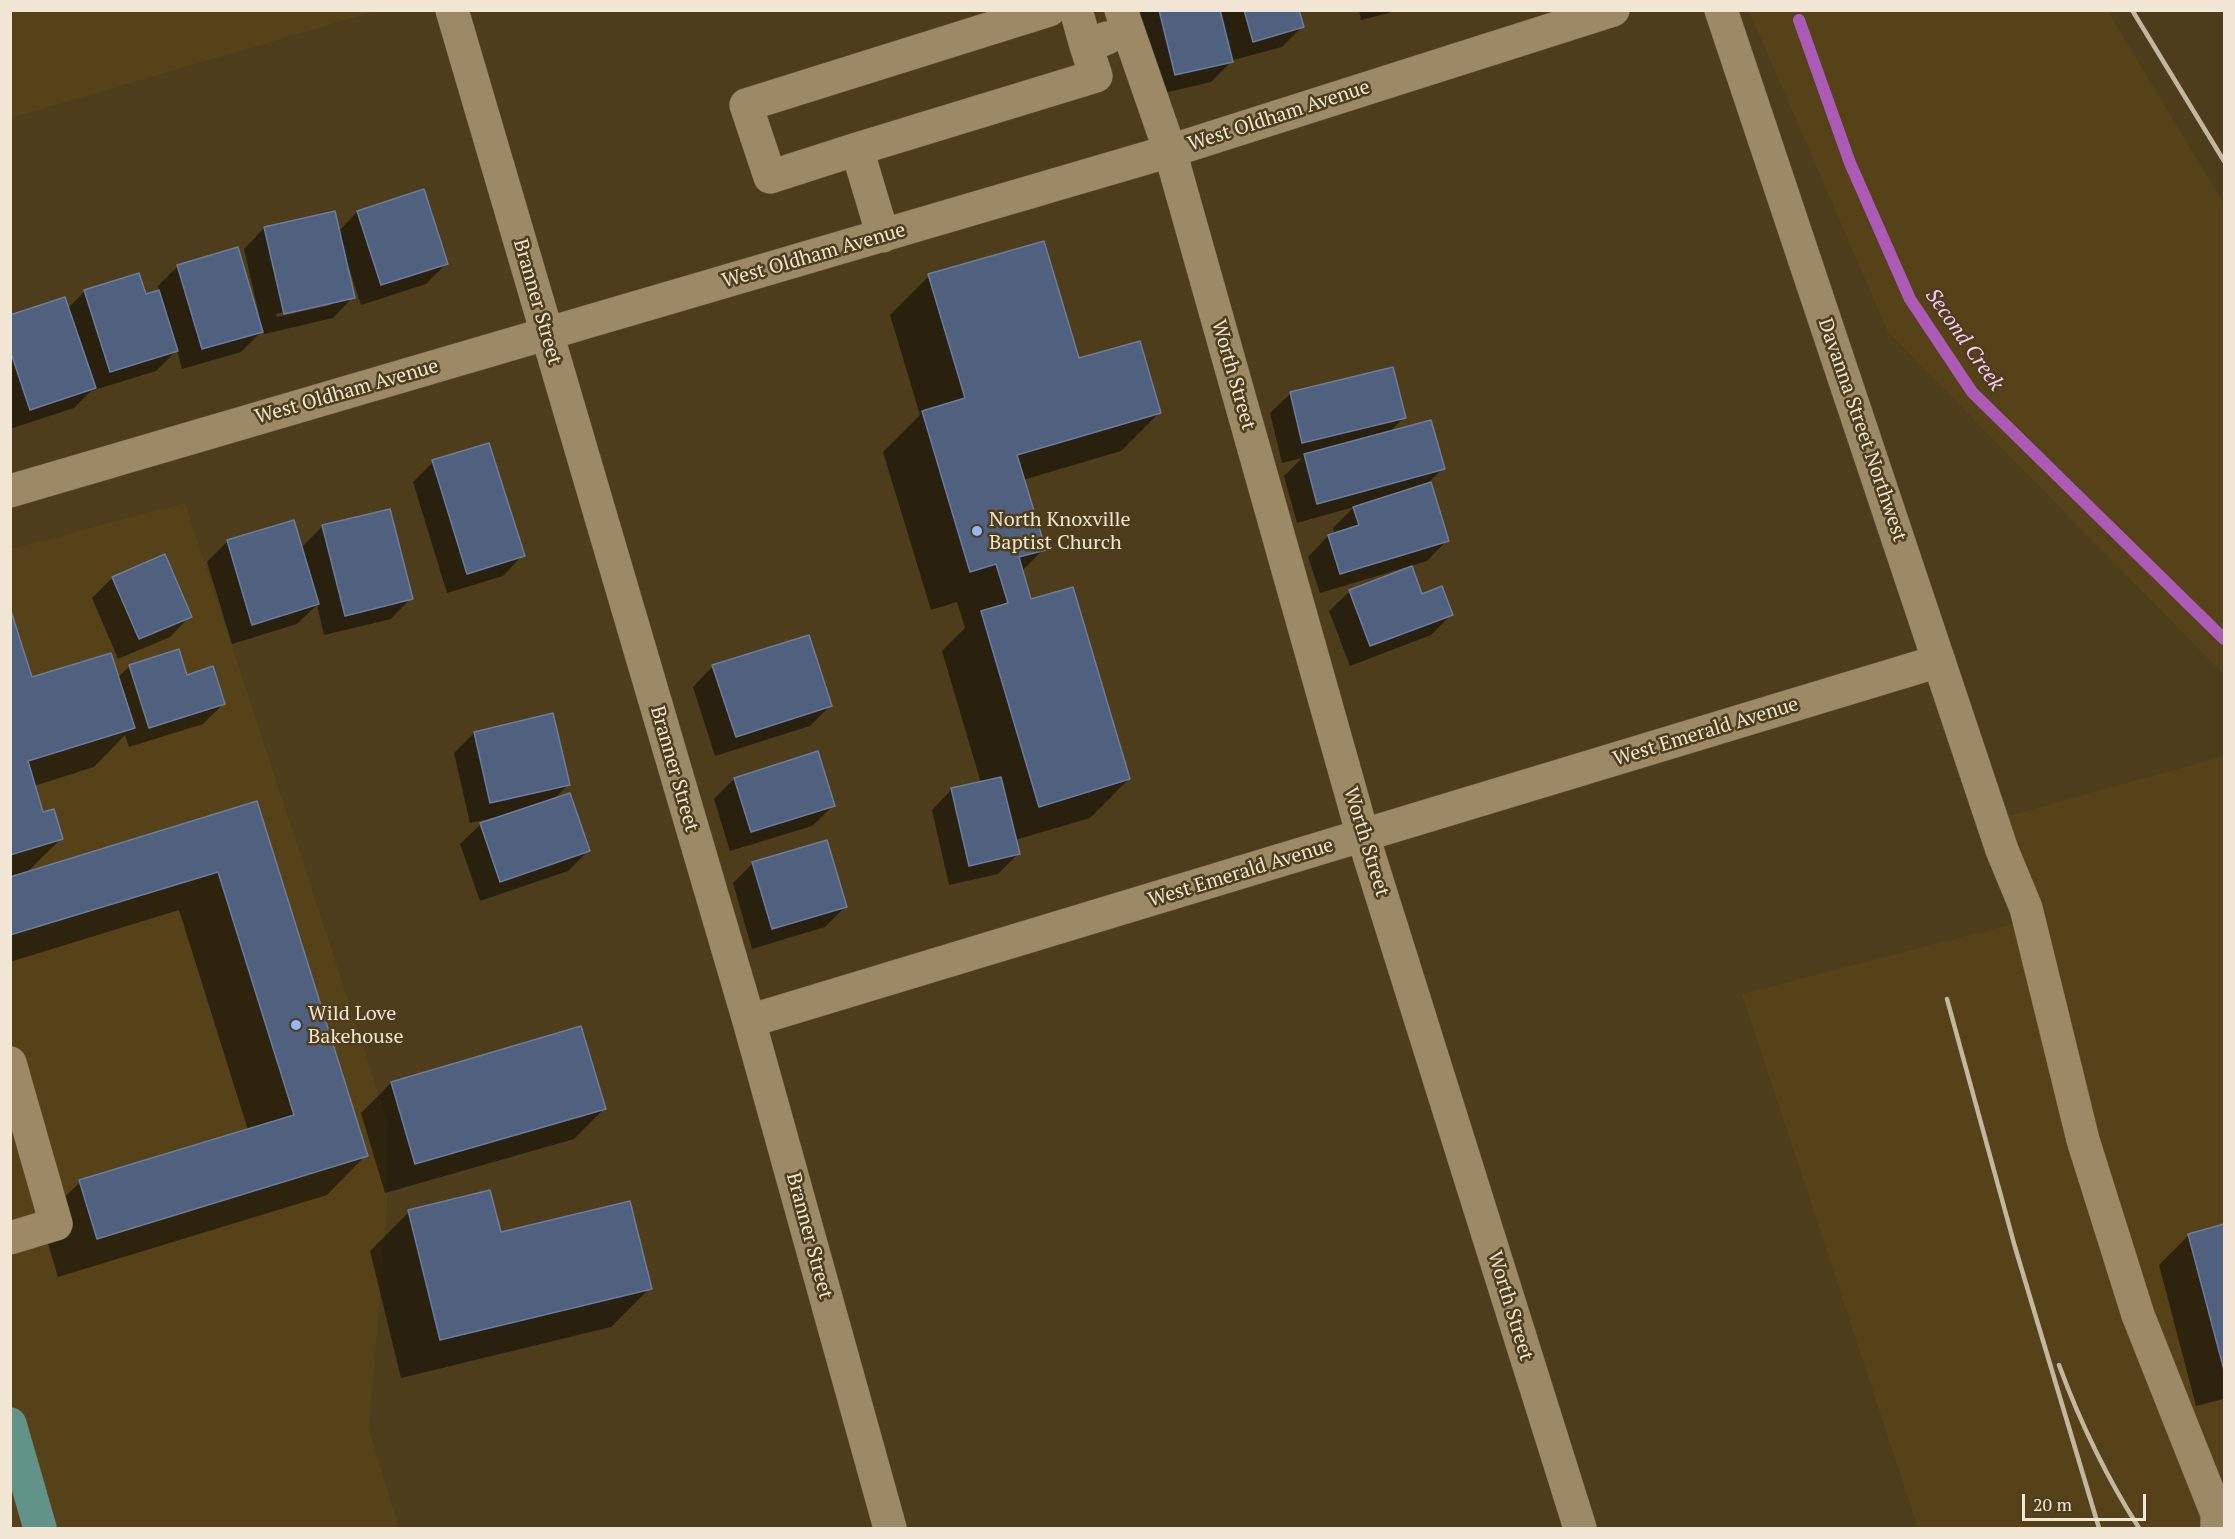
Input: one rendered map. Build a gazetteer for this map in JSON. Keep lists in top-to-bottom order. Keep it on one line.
{"streets":{"street":["West Oldham Avenue","Branner Street","Worth Street","Davanna Street Northwest","West Emerald Avenue"]},"crossings":[["West Oldham Avenue","Branner Street"],["West Oldham Avenue","Worth Street"],["Branner Street","West Emerald Avenue"],["Worth Street","West Emerald Avenue"],["Davanna Street Northwest","West Emerald Avenue"]],"water":["Second Creek"],"places":["North Knoxville Baptist Church","Wild Love Bakehouse"],"scale_bar":"20 m"}
